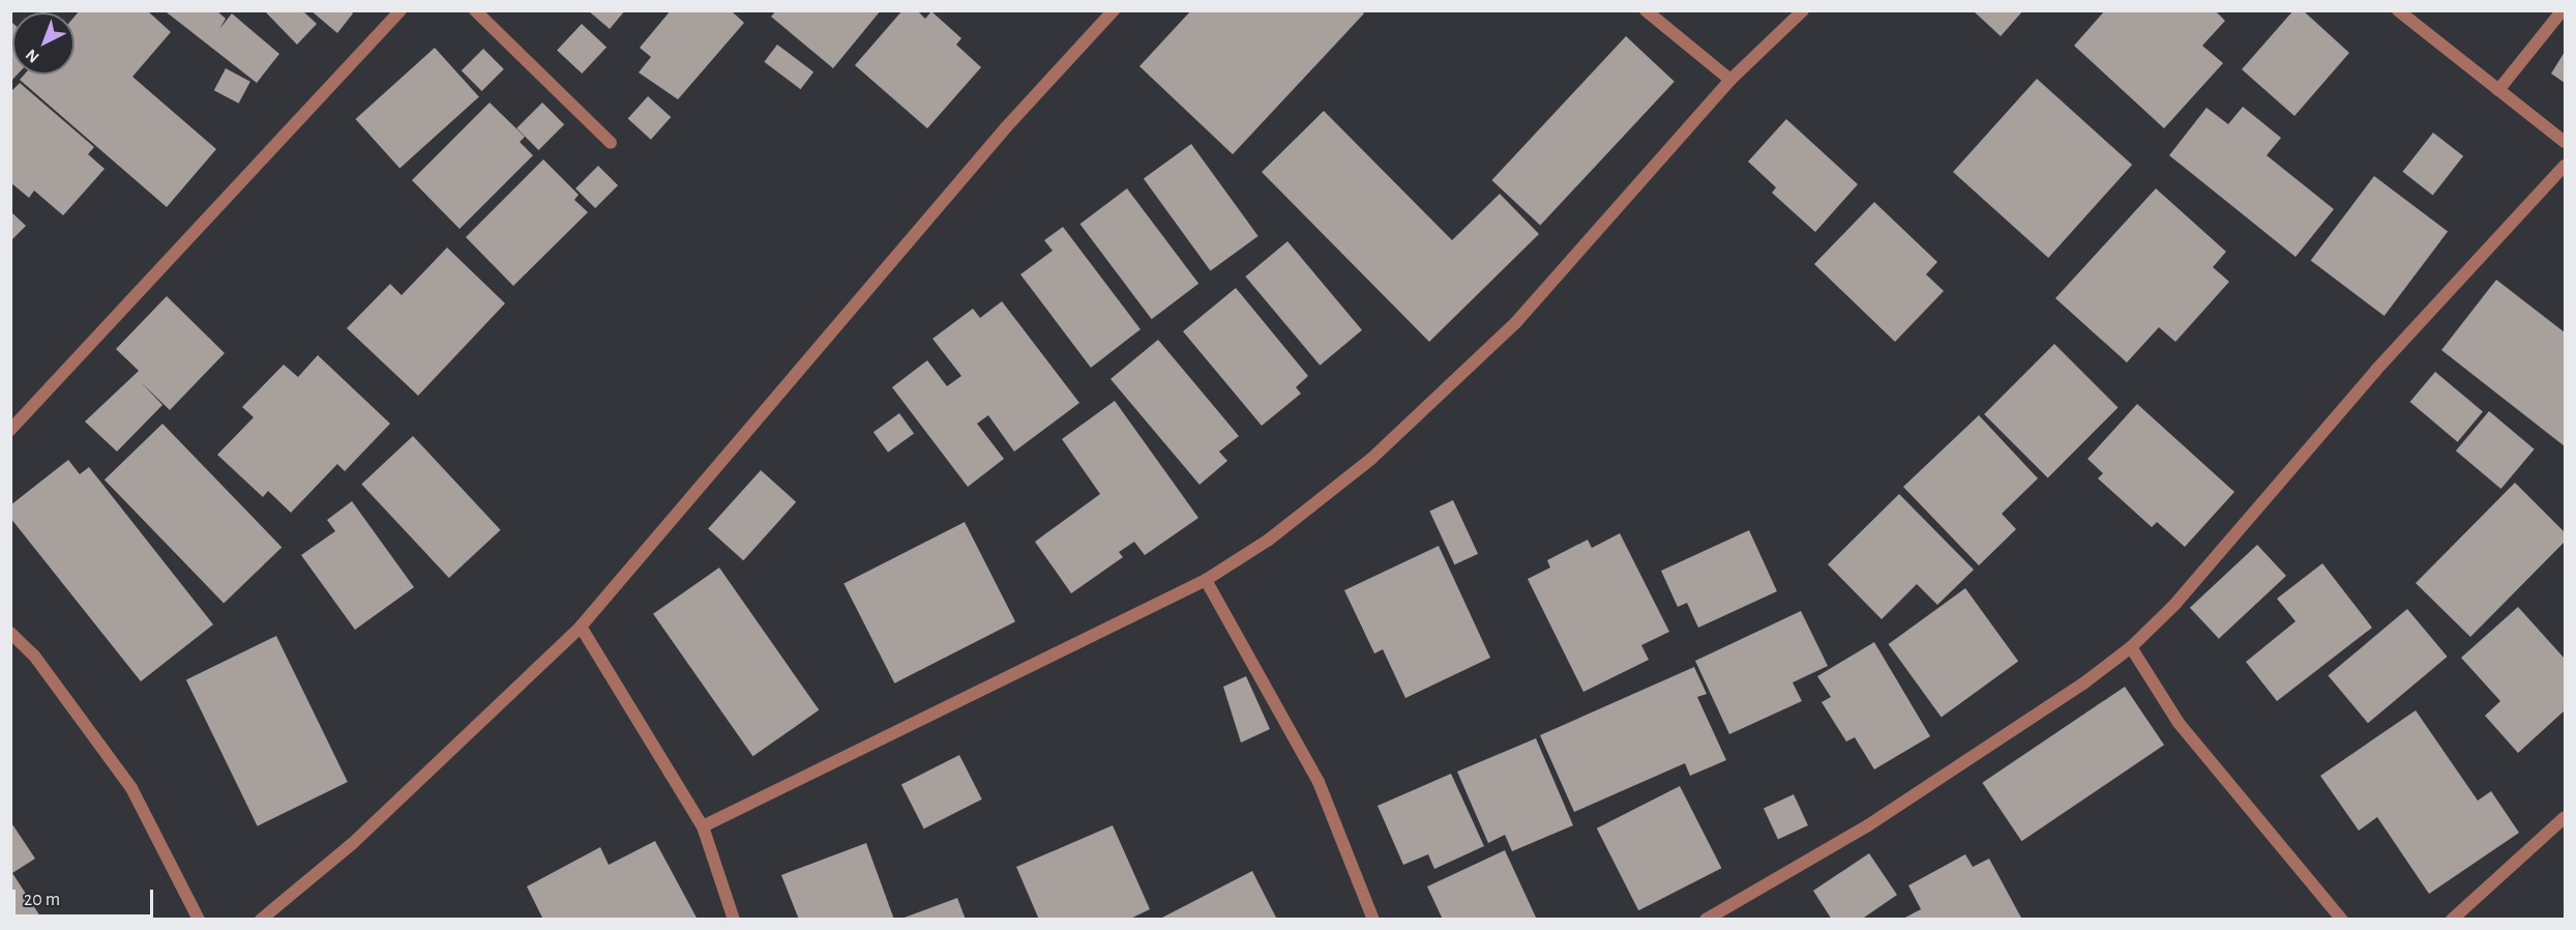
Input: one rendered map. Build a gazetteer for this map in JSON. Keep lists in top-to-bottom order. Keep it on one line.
{"scale_bar":"20 m","north":"bottom left"}
